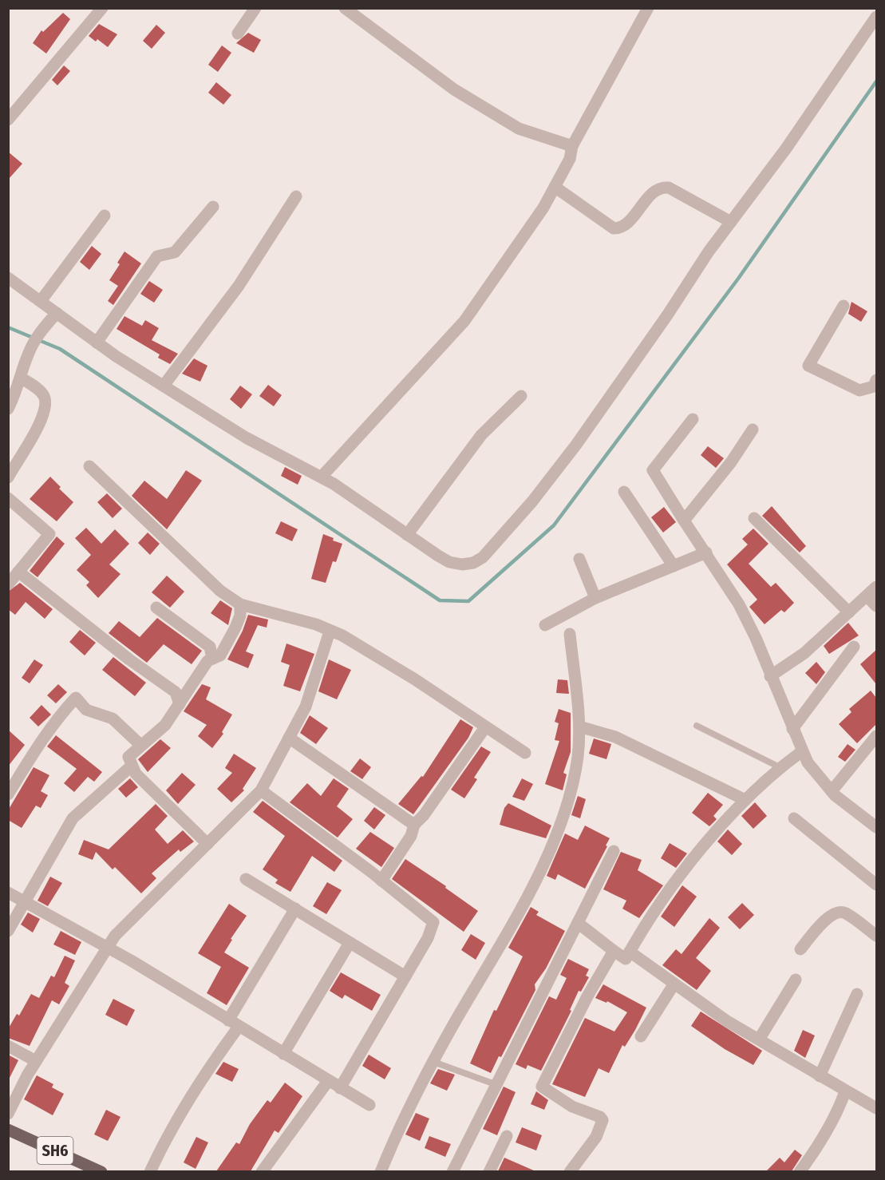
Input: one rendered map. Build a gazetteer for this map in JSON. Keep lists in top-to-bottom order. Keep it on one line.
{"streets":{"main road":["SH6"]}}
